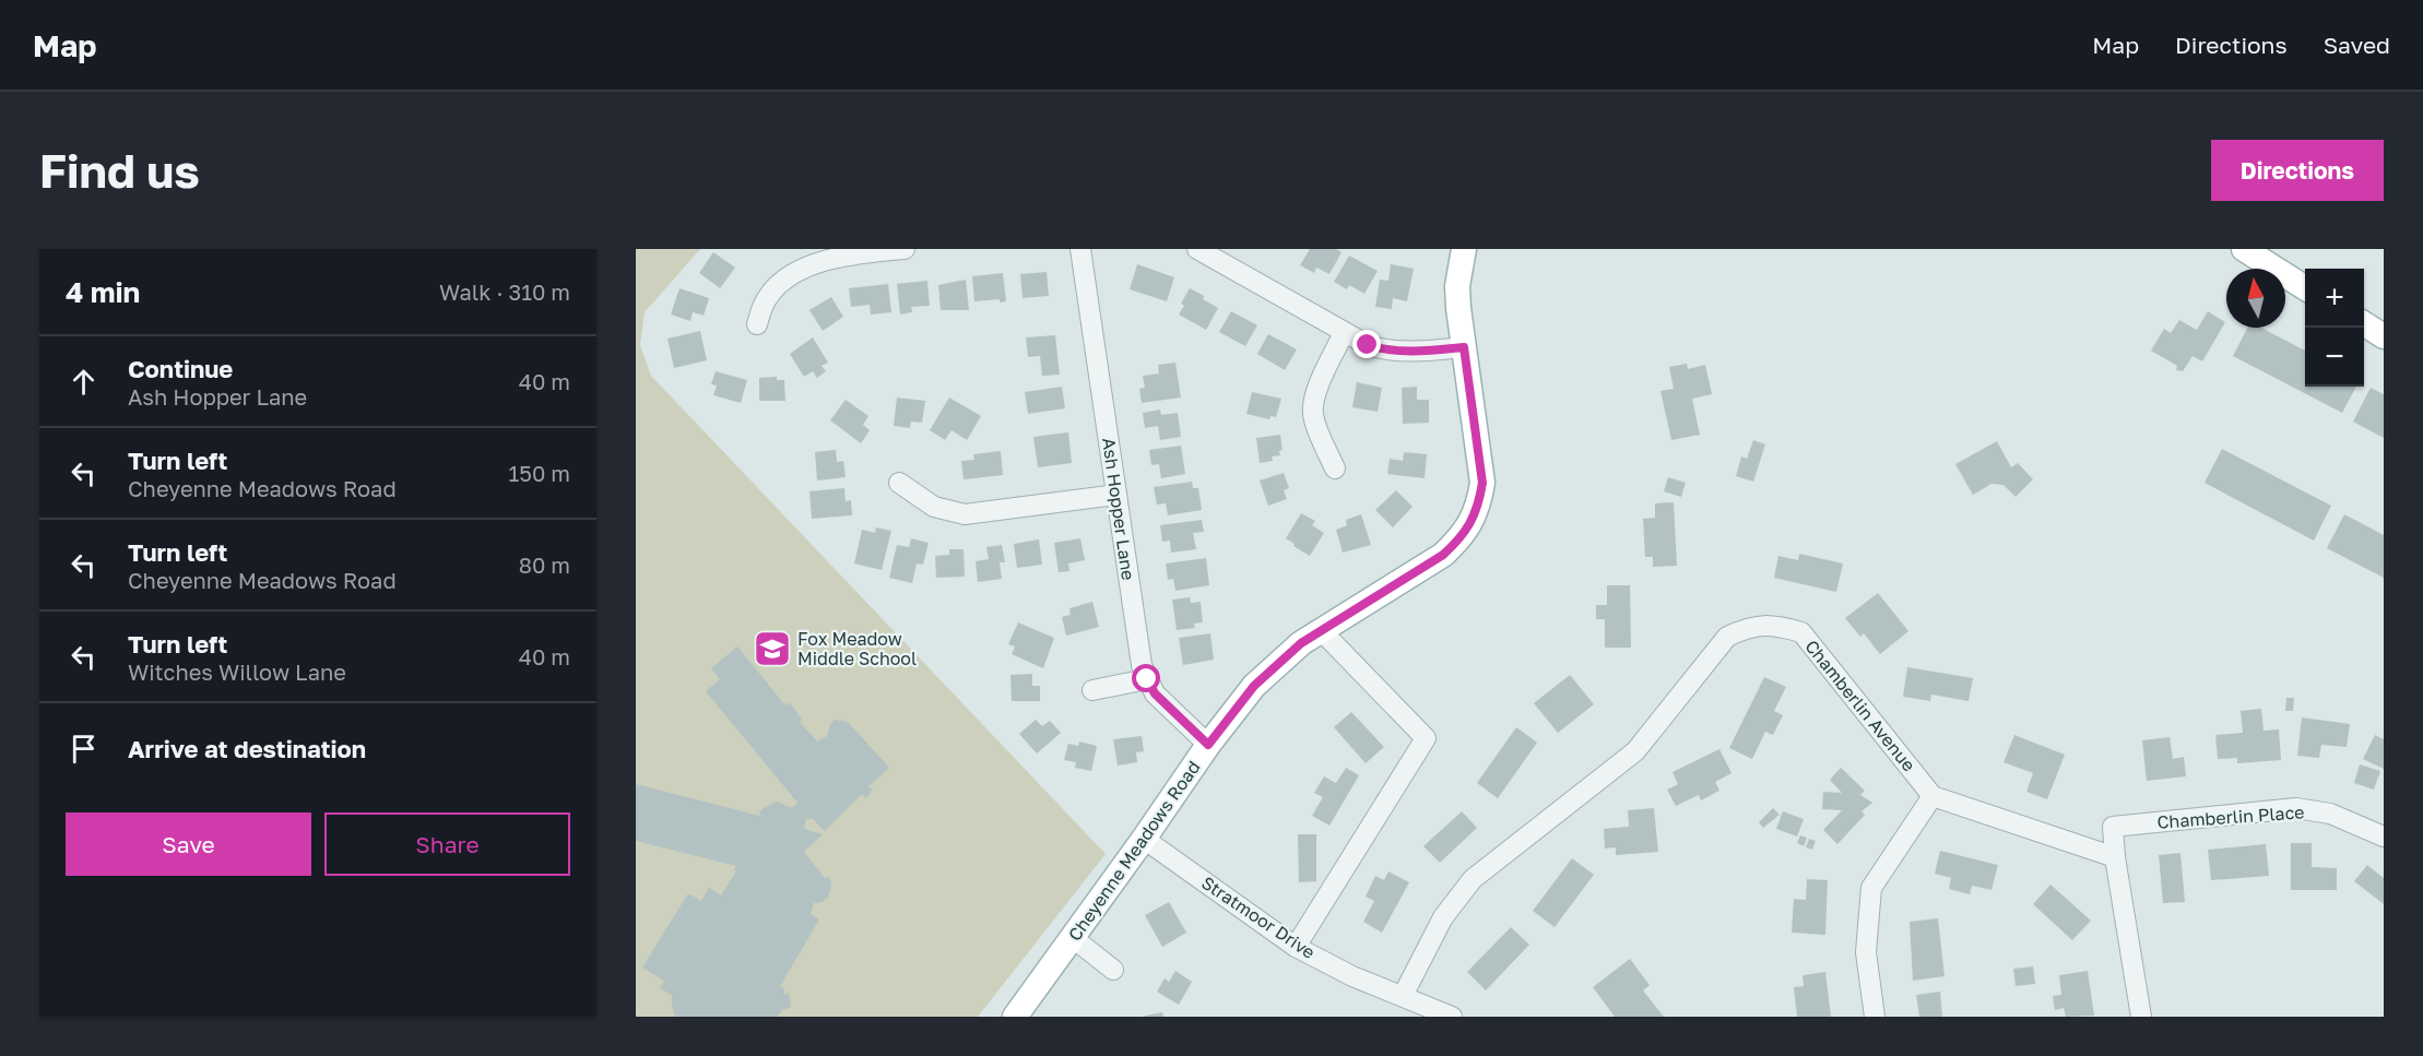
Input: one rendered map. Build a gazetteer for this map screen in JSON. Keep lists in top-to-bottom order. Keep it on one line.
{"streets":{"main road":["Cheyenne Meadows Road"],"street":["Ash Hopper Lane","Chamberlin Avenue","Chamberlin Place","Stratmoor Drive"]},"crossings":[["Ash Hopper Lane","Cheyenne Meadows Road"],["Chamberlin Avenue","Stratmoor Drive"],["Cheyenne Meadows Road","Stratmoor Drive"]],"places":{"school or university":["Fox Meadow Middle School"]},"north":"top","page":{"header":"Map","nav":["Map","Directions","Saved"],"buttons":["Directions",["Save","Share"]],"title":"Find us","heading":["4 min","Walk · 310 m"],"map_buttons":["+","−"],"list":[["Continue","Ash Hopper Lane","40 m"],["Turn left","Cheyenne Meadows Road","150 m"],["Turn left","Cheyenne Meadows Road","80 m"],["Turn left","Witches Willow Lane","40 m"],"Arrive at destination"]}}
